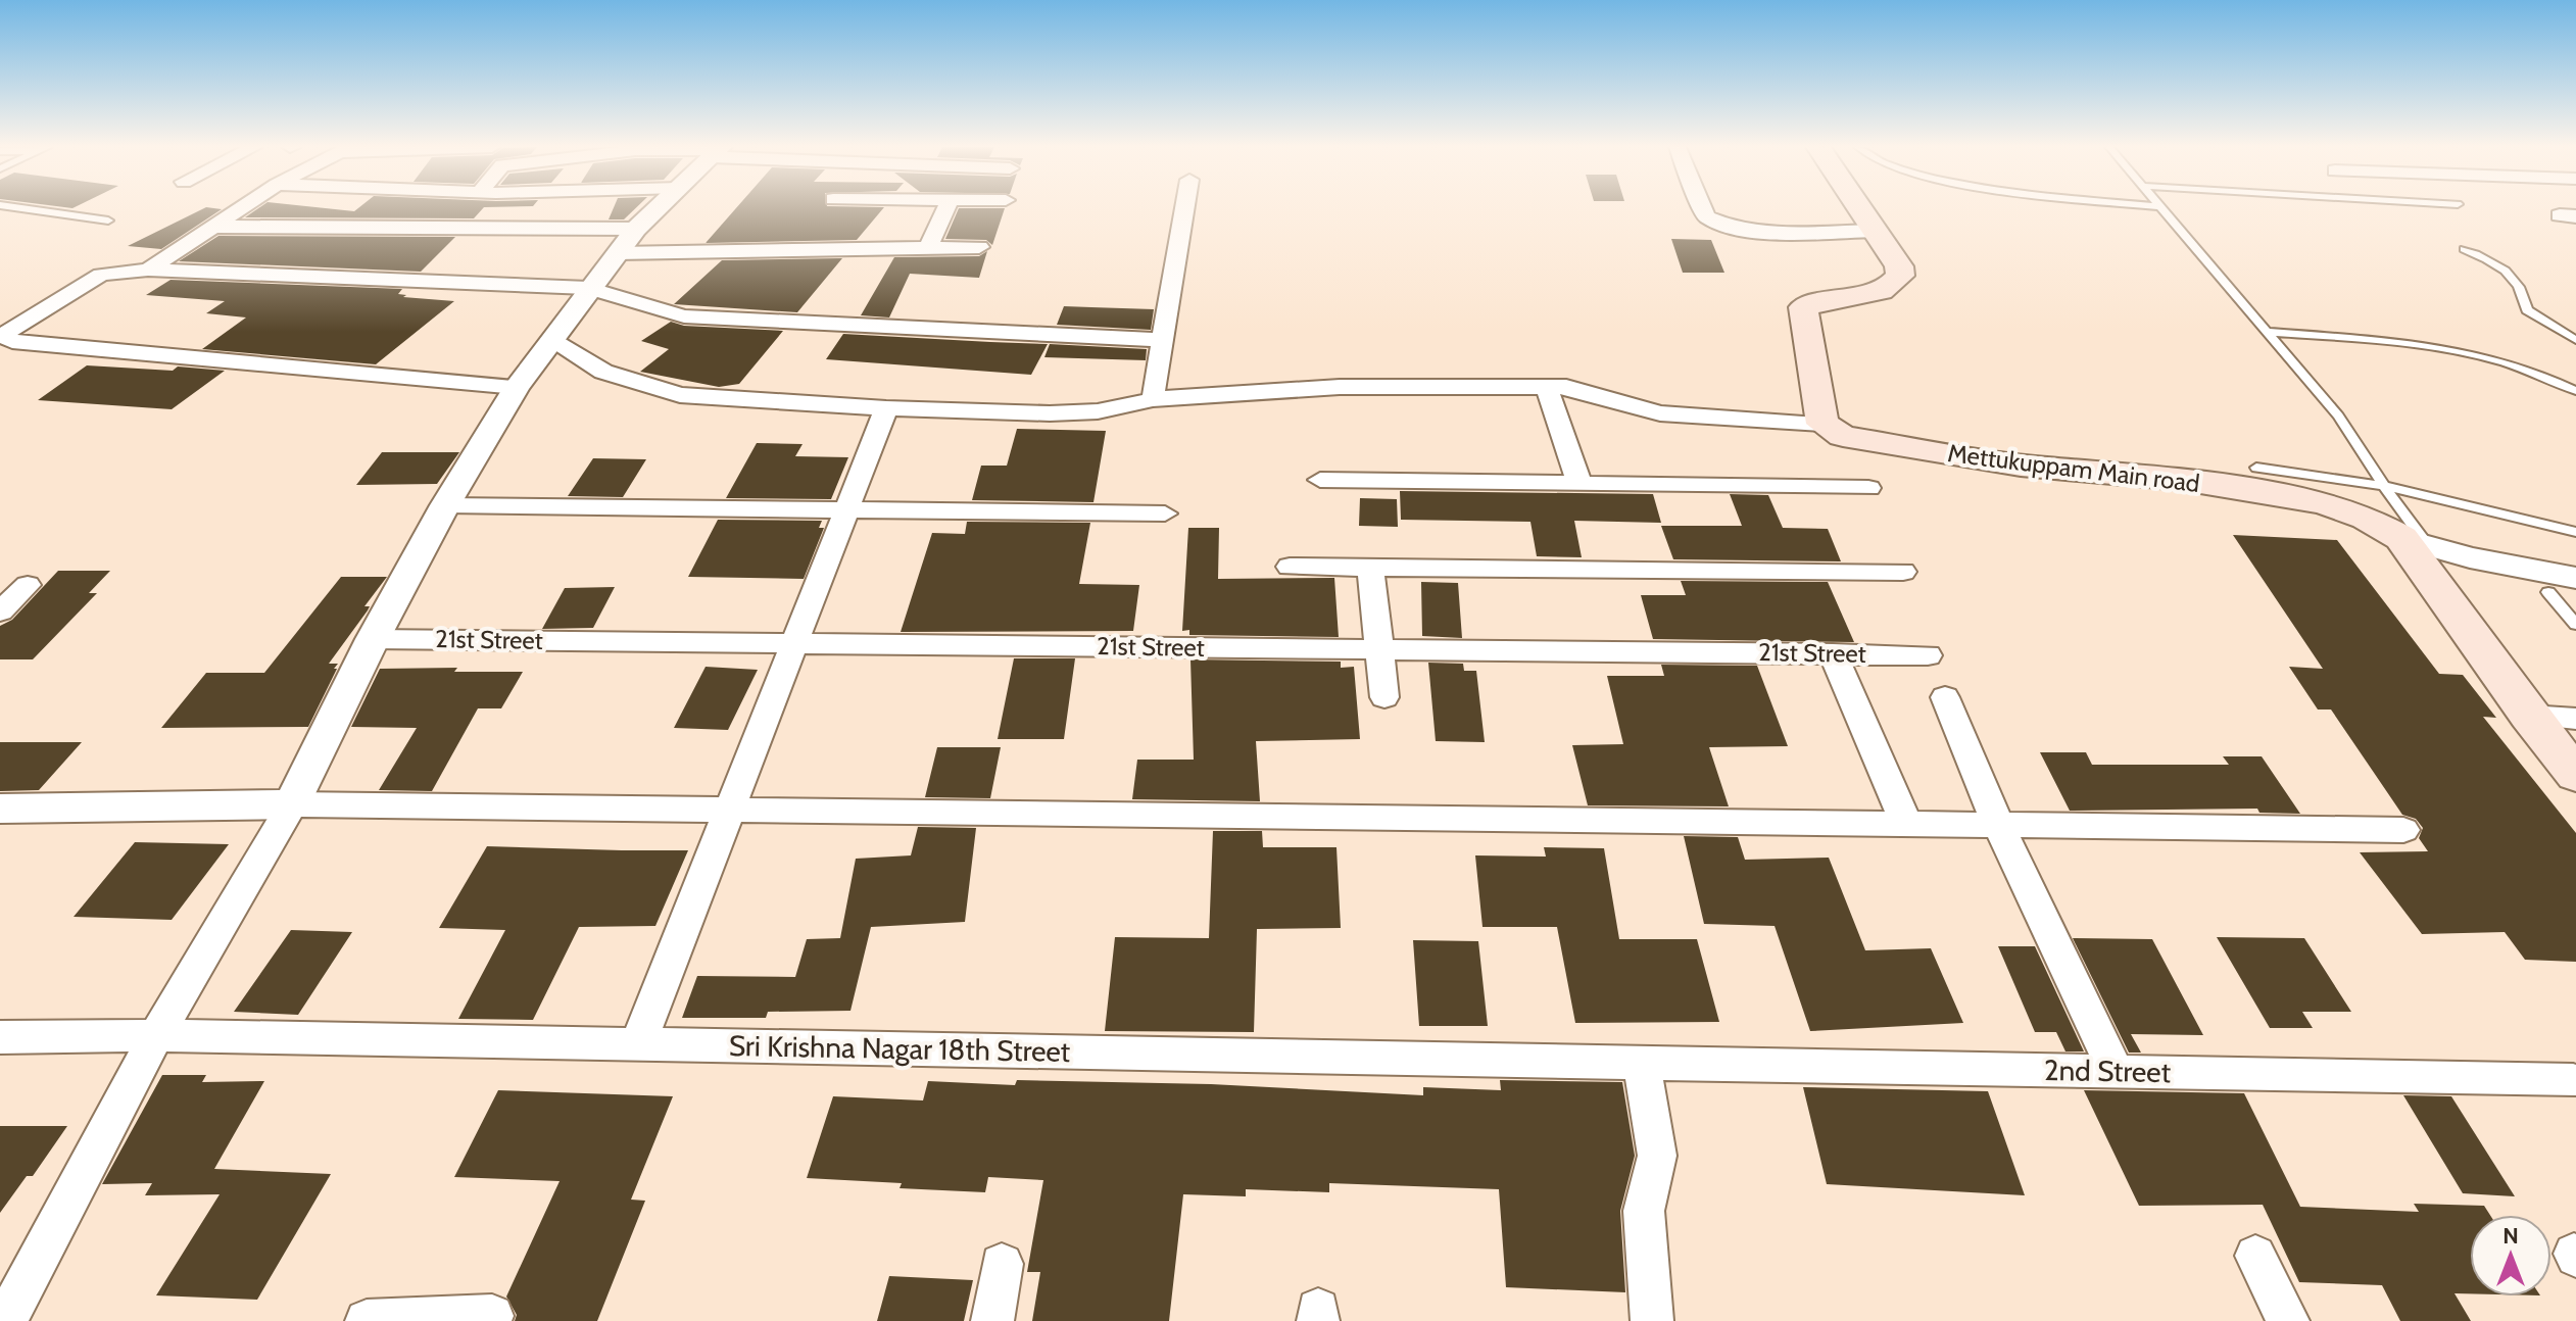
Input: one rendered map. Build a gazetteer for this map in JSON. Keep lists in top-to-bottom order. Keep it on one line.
{"streets":{"main road":["Mettukuppam Main road"],"street":["21st Street","Sri Krishna Nagar 18th Street","2nd Street"]},"crossings":[["Sri Krishna Nagar 18th Street","2nd Street"]],"north":"top"}
